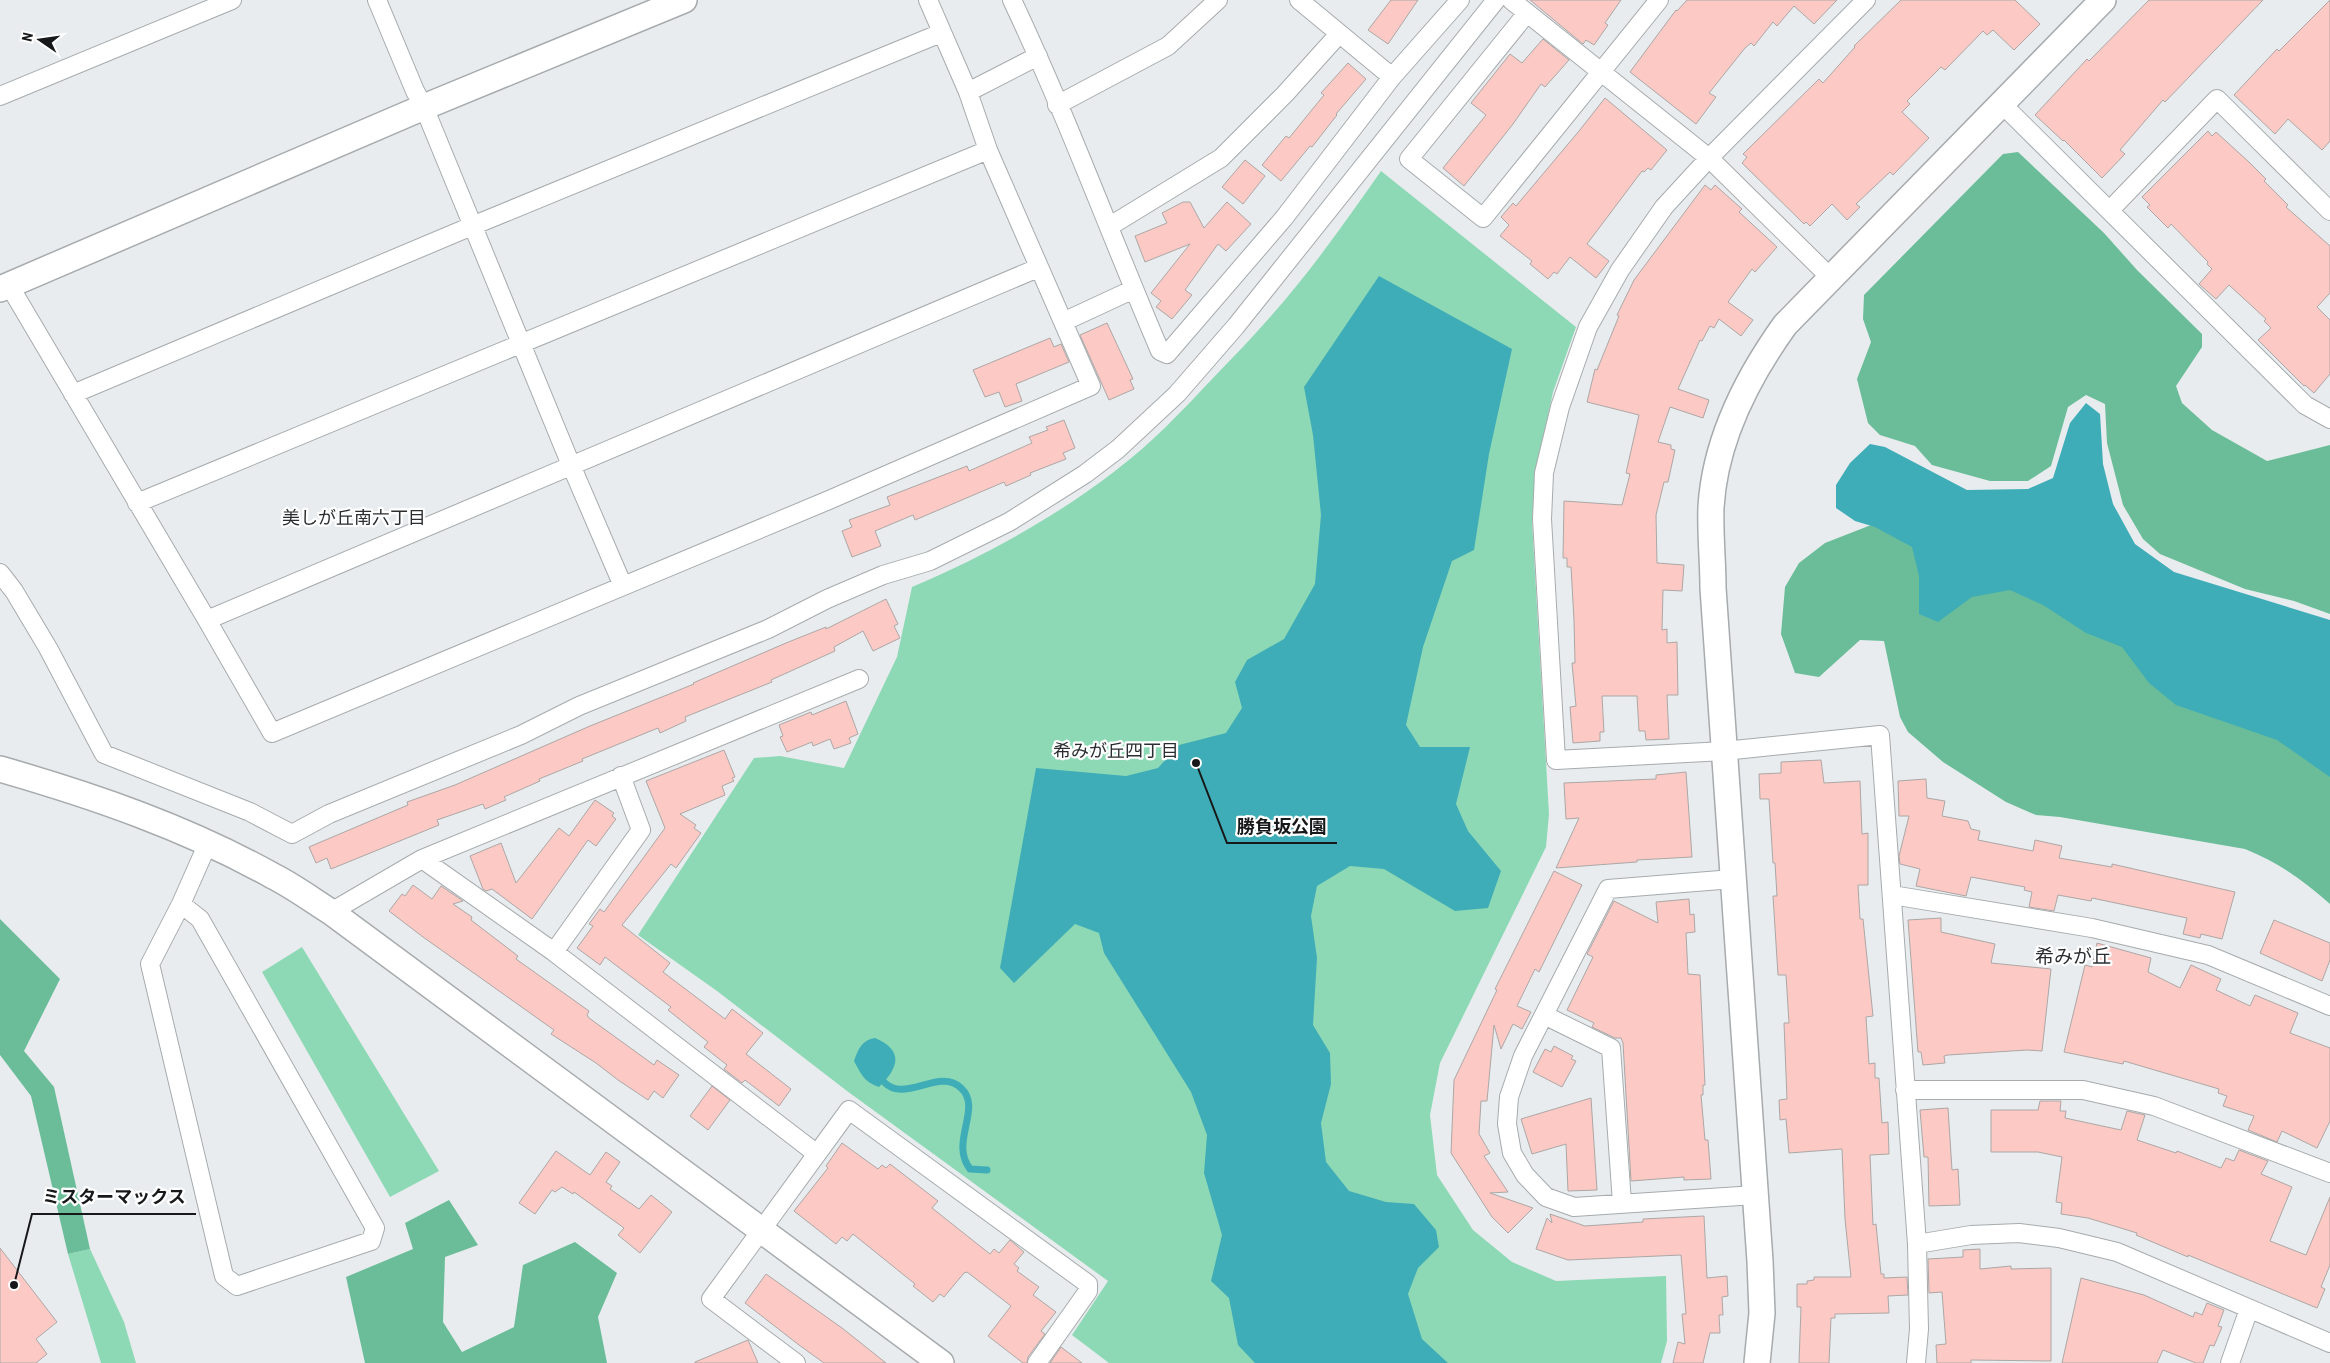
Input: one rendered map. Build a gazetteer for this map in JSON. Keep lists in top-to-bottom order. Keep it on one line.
{"districts":["美しが丘南六丁目","希みが丘四丁目","希みが丘"],"places":["勝負坂公園","ミスターマックス"],"north":"left"}
